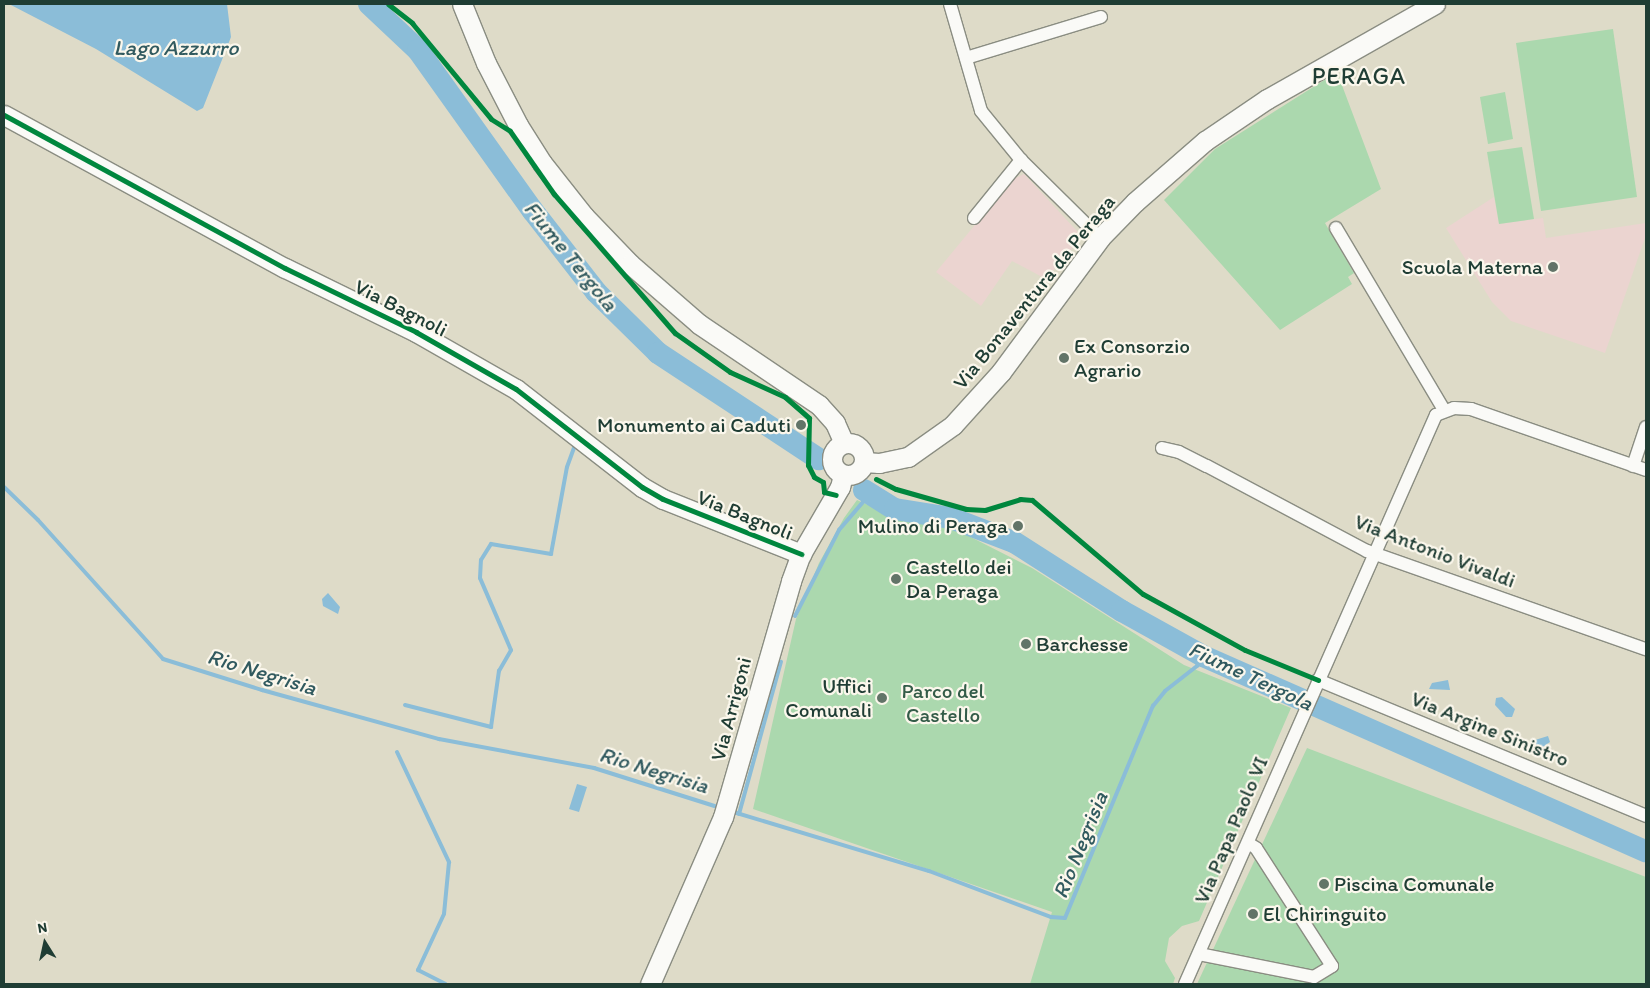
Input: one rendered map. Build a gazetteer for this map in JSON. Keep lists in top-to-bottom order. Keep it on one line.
{"streets":{"main road":["Via Bonaventura da Peraga","Via Bagnoli","Via Arrigoni"],"street":["Via Antonio Vivaldi","Via Argine Sinistro","Via Papa Paolo VI"]},"crossings":[["Via Bonaventura da Peraga","Via Arrigoni"],["Via Bagnoli","Via Arrigoni"],["Via Antonio Vivaldi","Via Papa Paolo VI"],["Via Argine Sinistro","Via Papa Paolo VI"]],"districts":["PERAGA"],"water":["Lago Azzurro","Fiume Tergola","Rio Negrisia"],"parks":["Parco del Castello"],"places":["Scuola Materna","Ex Consorzio Agrario","Monumento ai Caduti","Mulino di Peraga","Castello dei Da Peraga","Barchesse","Uffici Comunali","Piscina Comunale","El Chiringuito"],"north":"top"}
